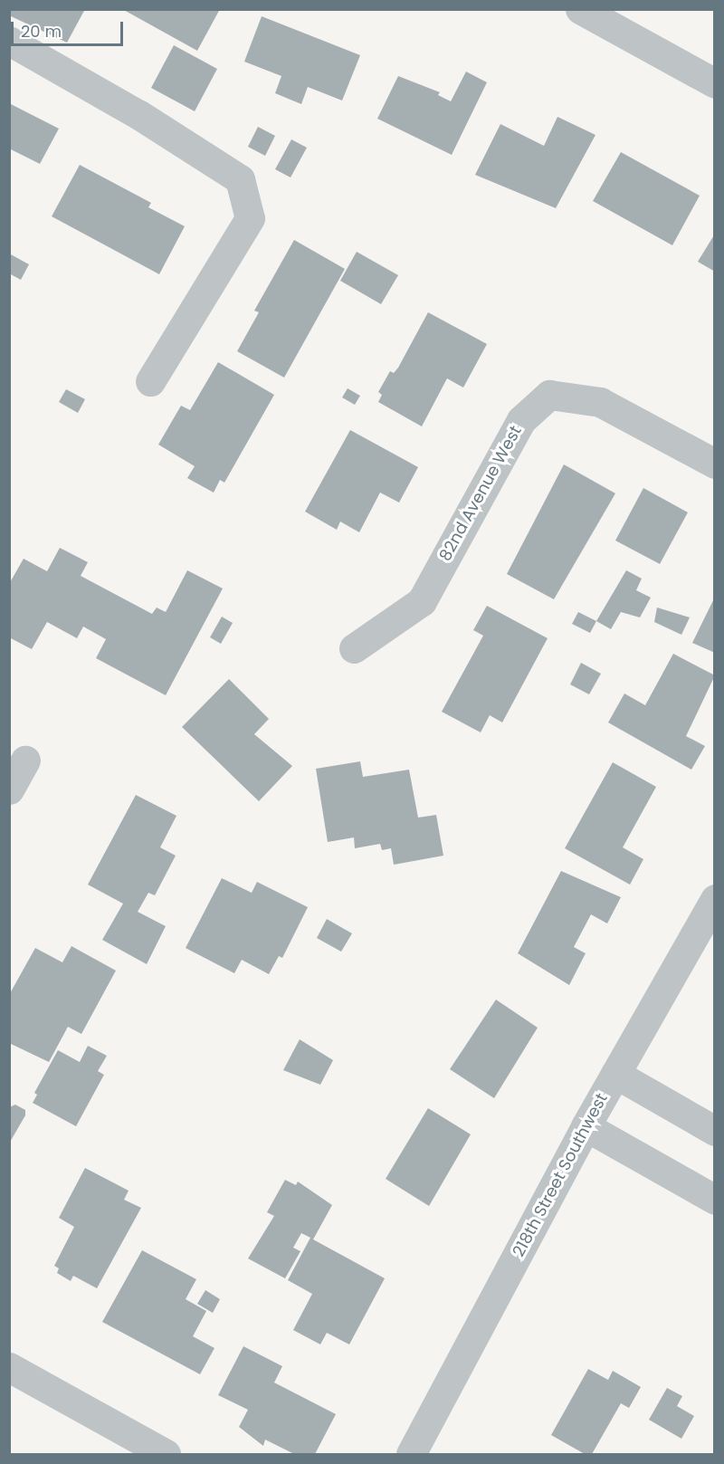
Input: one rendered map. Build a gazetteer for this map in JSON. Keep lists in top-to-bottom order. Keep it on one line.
{"streets":{"street":["82nd Avenue West","218th Street Southwest"]},"scale_bar":"20 m"}
